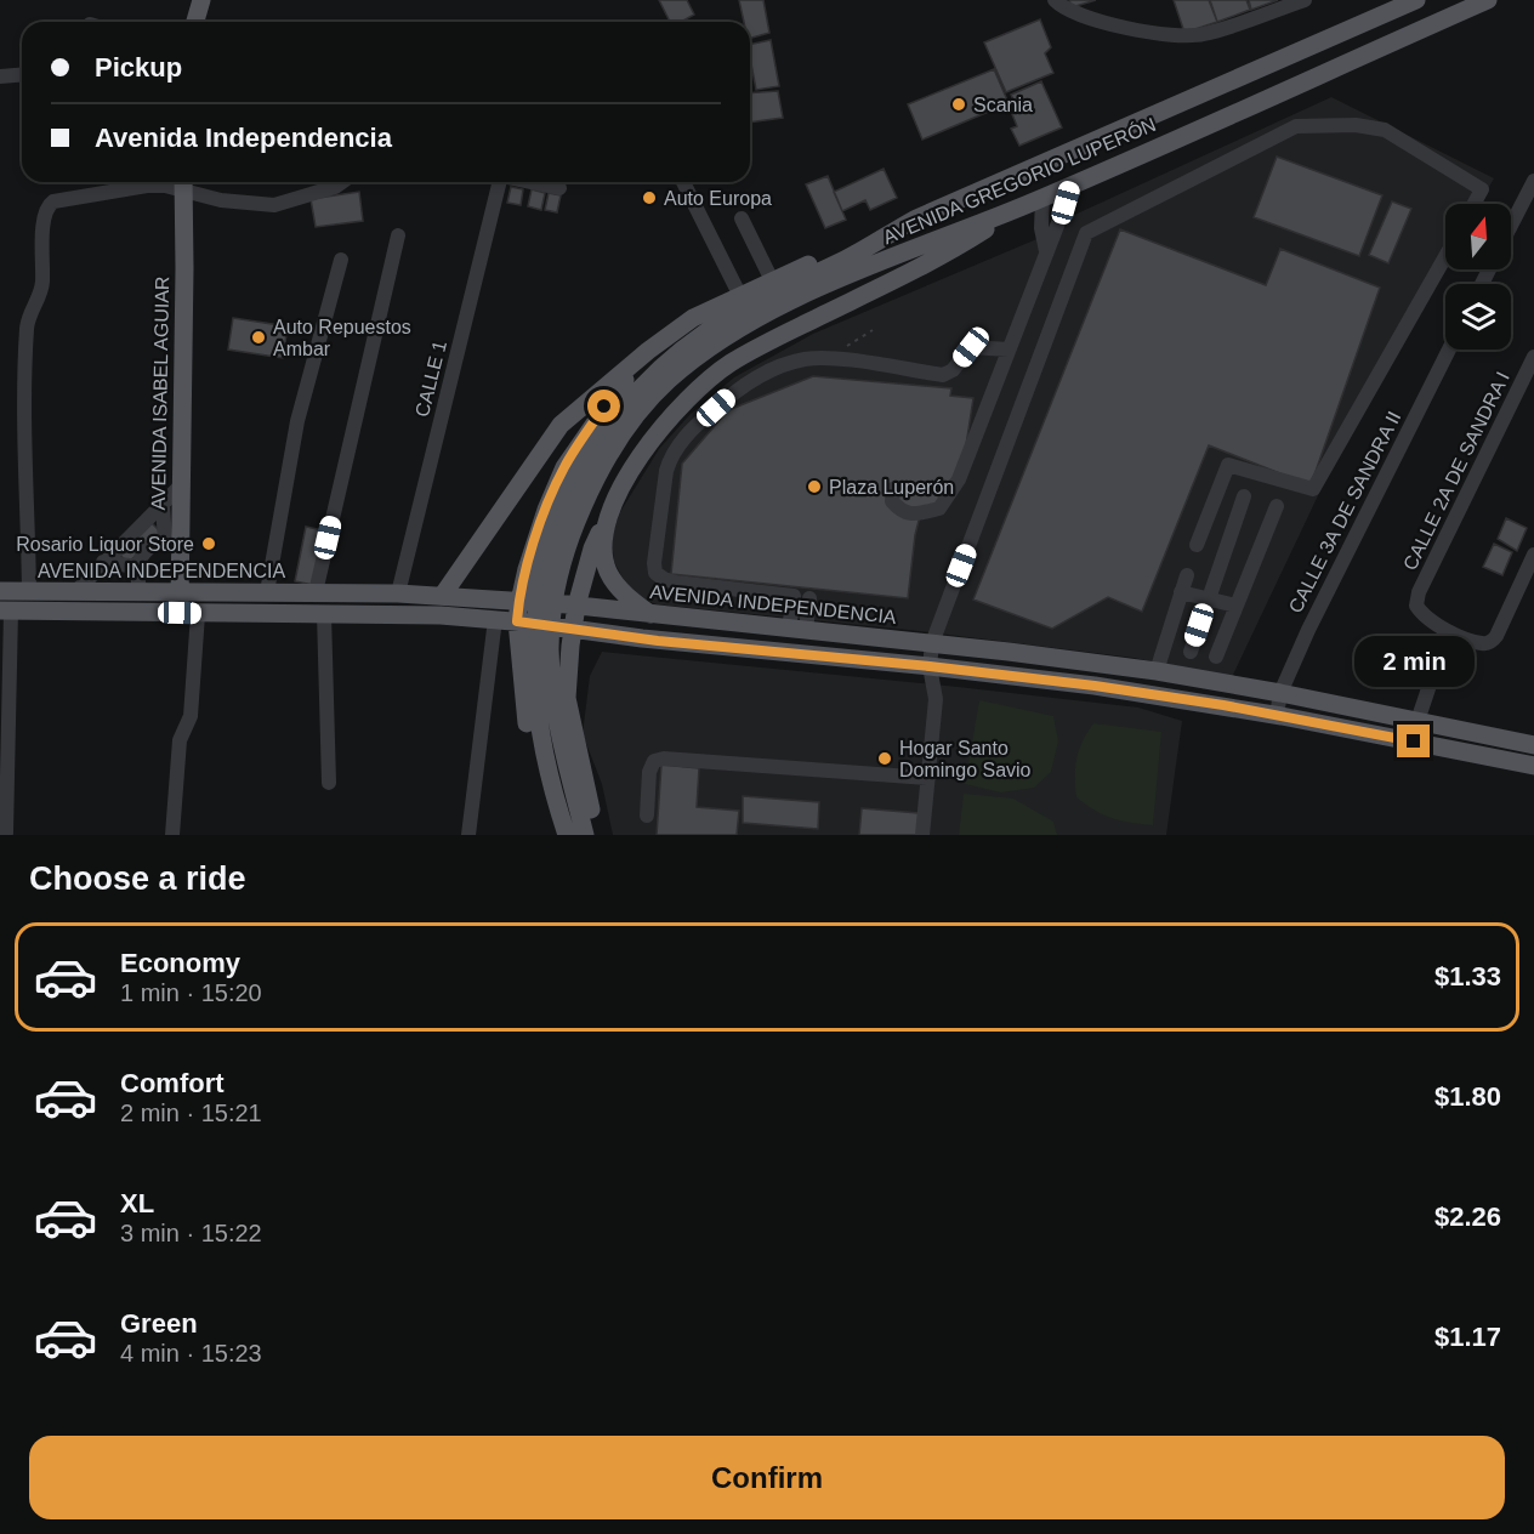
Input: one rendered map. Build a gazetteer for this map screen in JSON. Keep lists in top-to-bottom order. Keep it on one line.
{"streets":{"main road":["AVENIDA GREGORIO LUPERÓN","AVENIDA ISABEL AGUIAR","AVENIDA INDEPENDENCIA"],"street":["CALLE 1","CALLE 2A DE SANDRA I","CALLE 3A DE SANDRA II"]},"crossings":[["CALLE 1","AVENIDA INDEPENDENCIA"],["AVENIDA ISABEL AGUIAR","AVENIDA INDEPENDENCIA"],["CALLE 3A DE SANDRA II","AVENIDA INDEPENDENCIA"]],"places":["Scania","Auto Europa","Auto Repuestos Ambar","Plaza Luperón","Rosario Liquor Store","Hogar Santo Domingo Savio"],"north":"top","page":{"banner":["Pickup","Avenida Independencia"],"bubble":"2 min","heading":"Choose a ride","list":[{"name":"Economy","note":"1 min · 15:20","value":"$1.33"},{"name":"Comfort","note":"2 min · 15:21","value":"$1.80"},{"name":"XL","note":"3 min · 15:22","value":"$2.26"},{"name":"Green","note":"4 min · 15:23","value":"$1.17"}],"buttons":"Confirm"}}
